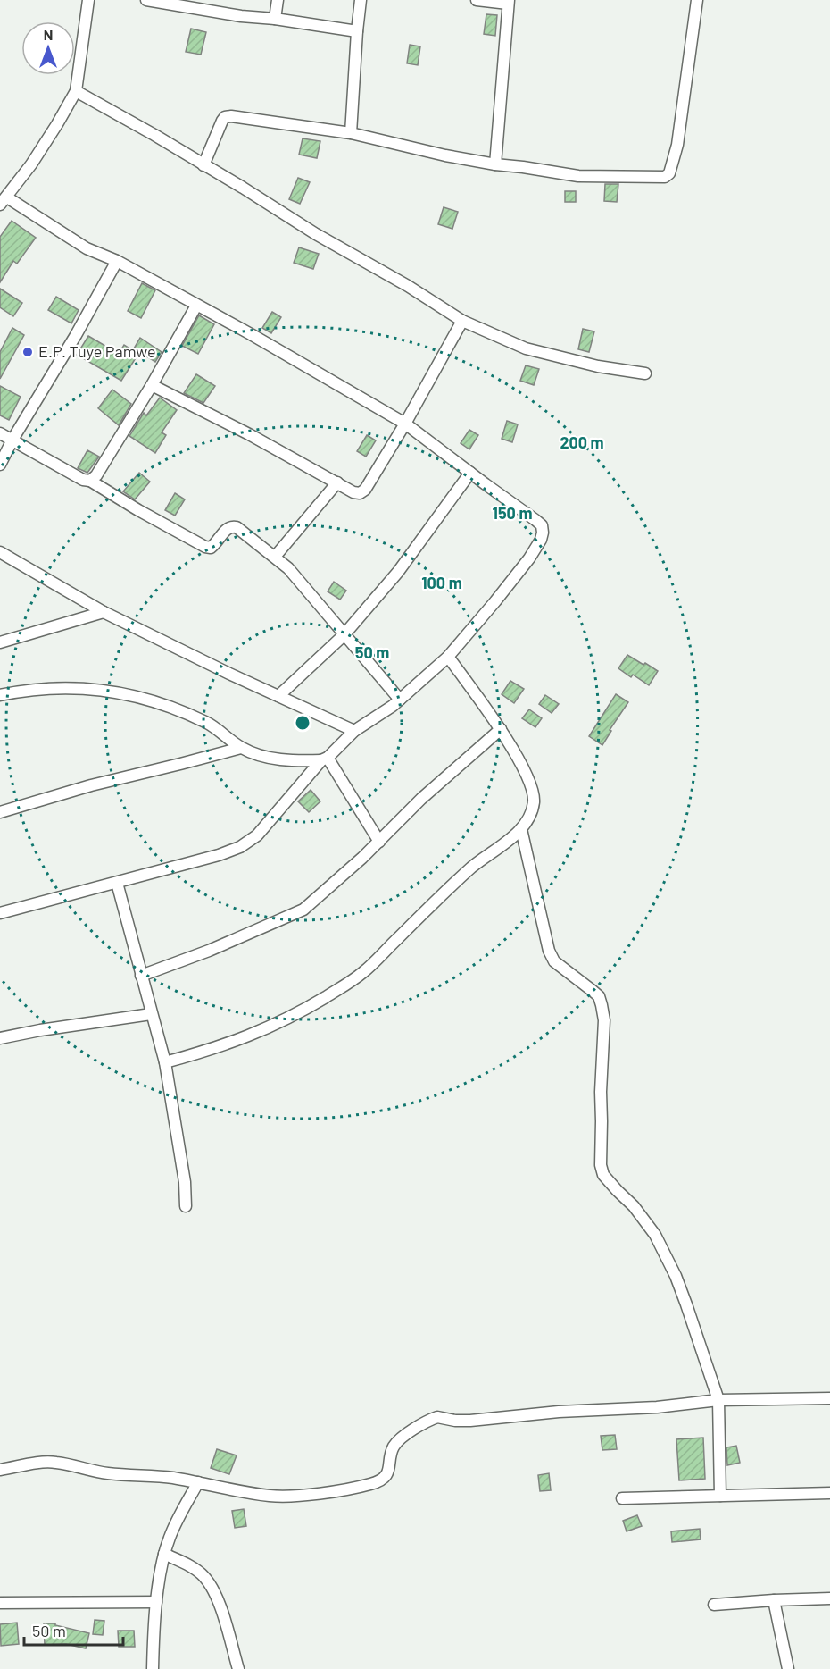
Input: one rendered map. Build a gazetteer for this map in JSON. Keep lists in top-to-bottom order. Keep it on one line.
{"places":["E.P. Tuye Pamwe"],"scale_bar":"50 m","north":"top","rings":["200 m","150 m","100 m","50 m"]}
